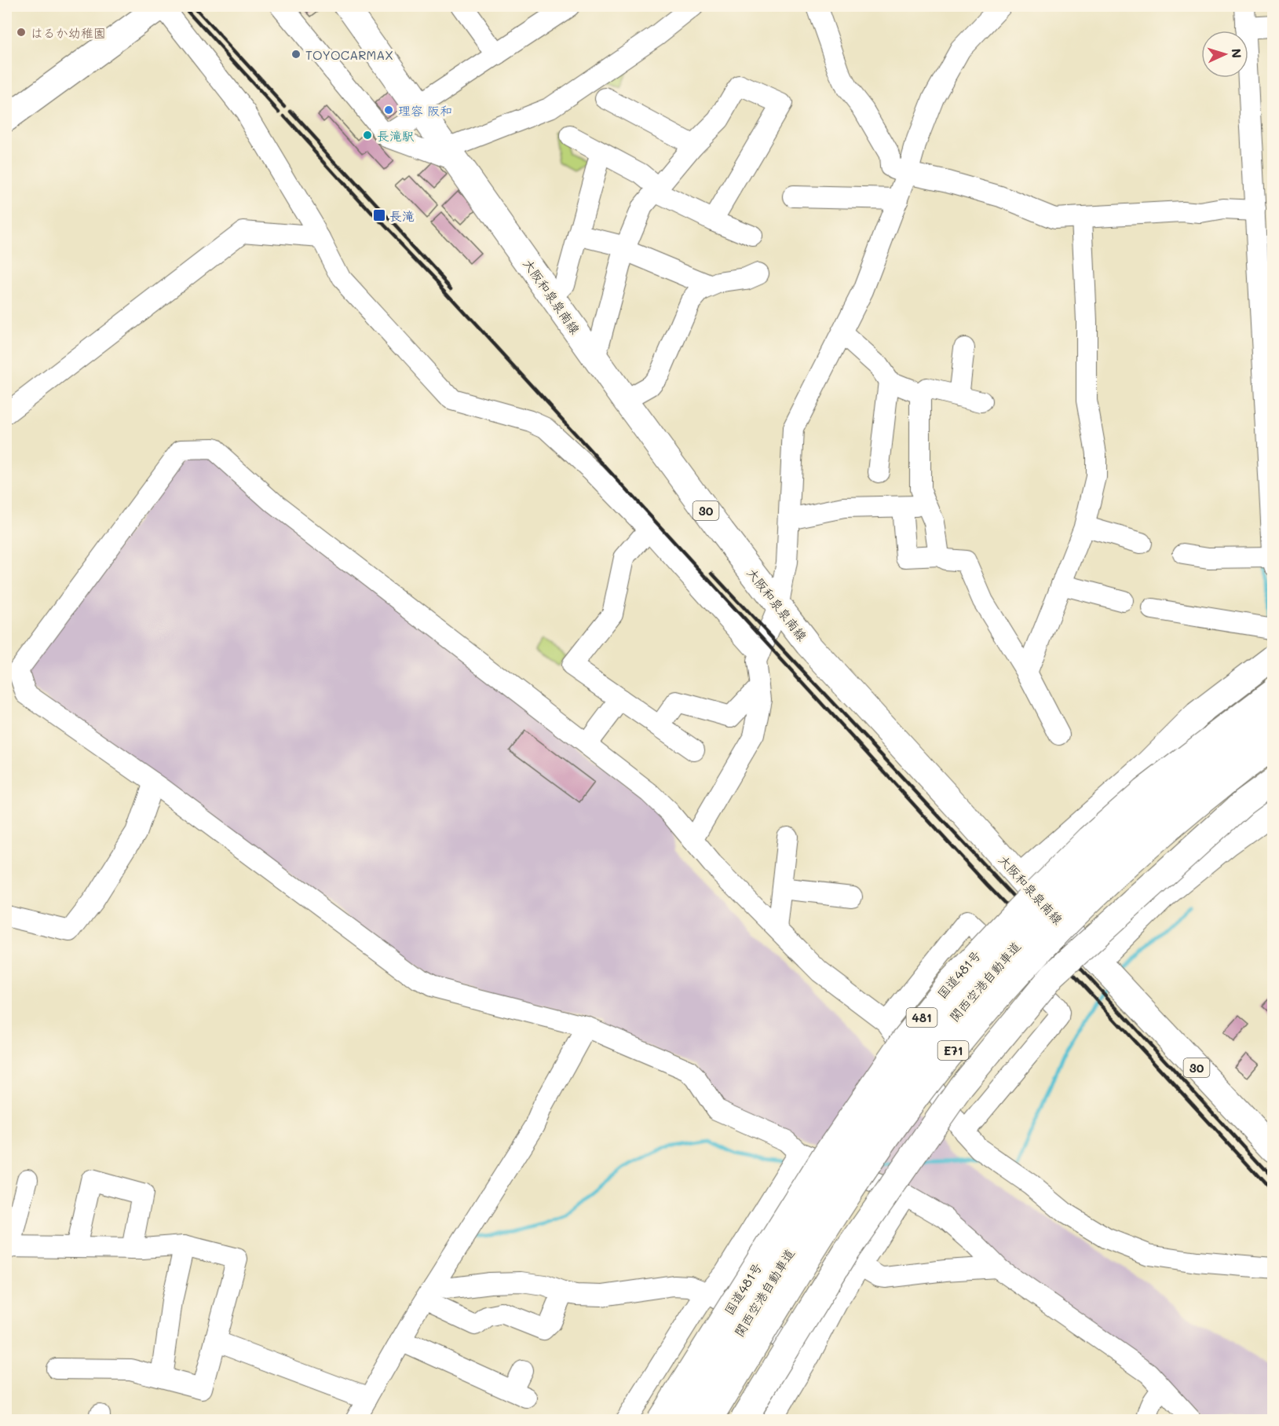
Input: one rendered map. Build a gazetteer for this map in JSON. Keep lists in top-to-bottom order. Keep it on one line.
{"streets":{"main road":["大阪和泉泉南線","30","国道481号","関西空港自動車道","481","E71"]},"places":{"other":["はるか幼稚園","TOYOCARMAX","理容 阪和","長滝駅"],"transit":["長滝"]},"north":"right"}
